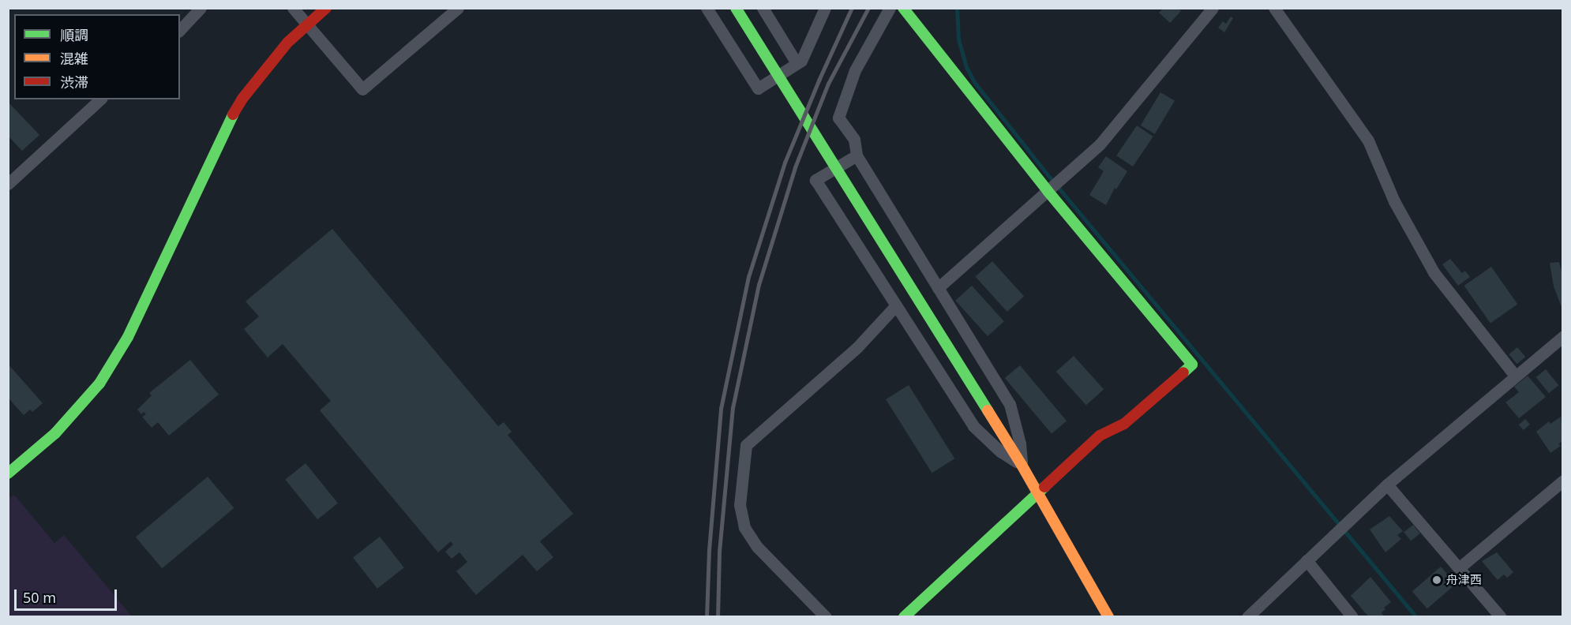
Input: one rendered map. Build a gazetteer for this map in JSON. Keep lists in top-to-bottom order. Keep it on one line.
{"places":["舟津西"],"legend":["順調","混雑","渋滞"],"scale_bar":"50 m"}
